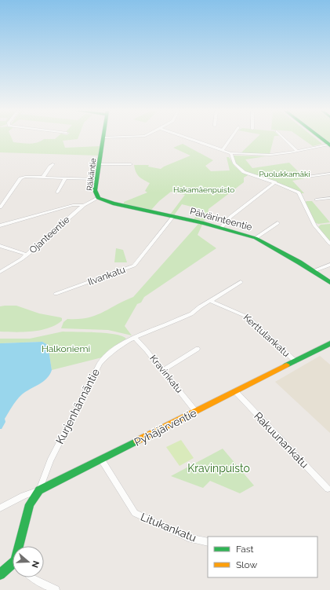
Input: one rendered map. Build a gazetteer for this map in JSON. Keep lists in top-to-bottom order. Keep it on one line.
{"streets":{"main road":["Räikäntie","Päivärinteentie","Pyhäjärventie"],"street":["Ojanteentie","Ilvankatu","Kerttulankatu","Kravinkatu","Kurjenhännäntie","Rakuunankatu","Litukankatu"]},"crossings":[["Räikäntie","Päivärinteentie"],["Räikäntie","Ojanteentie"],["Päivärinteentie","Ojanteentie"],["Päivärinteentie","Ilvankatu"],["Kerttulankatu","Pyhäjärventie"],["Kravinkatu","Kurjenhännäntie"],["Kravinkatu","Pyhäjärventie"],["Kurjenhännäntie","Pyhäjärventie"],["Pyhäjärventie","Rakuunankatu"],["Pyhäjärventie","Litukankatu"]],"parks":["Puolukkamäki","Hakamäenpuisto","Halkoniemi","Kravinpuisto"],"legend":["Fast","Slow"],"north":"right"}
